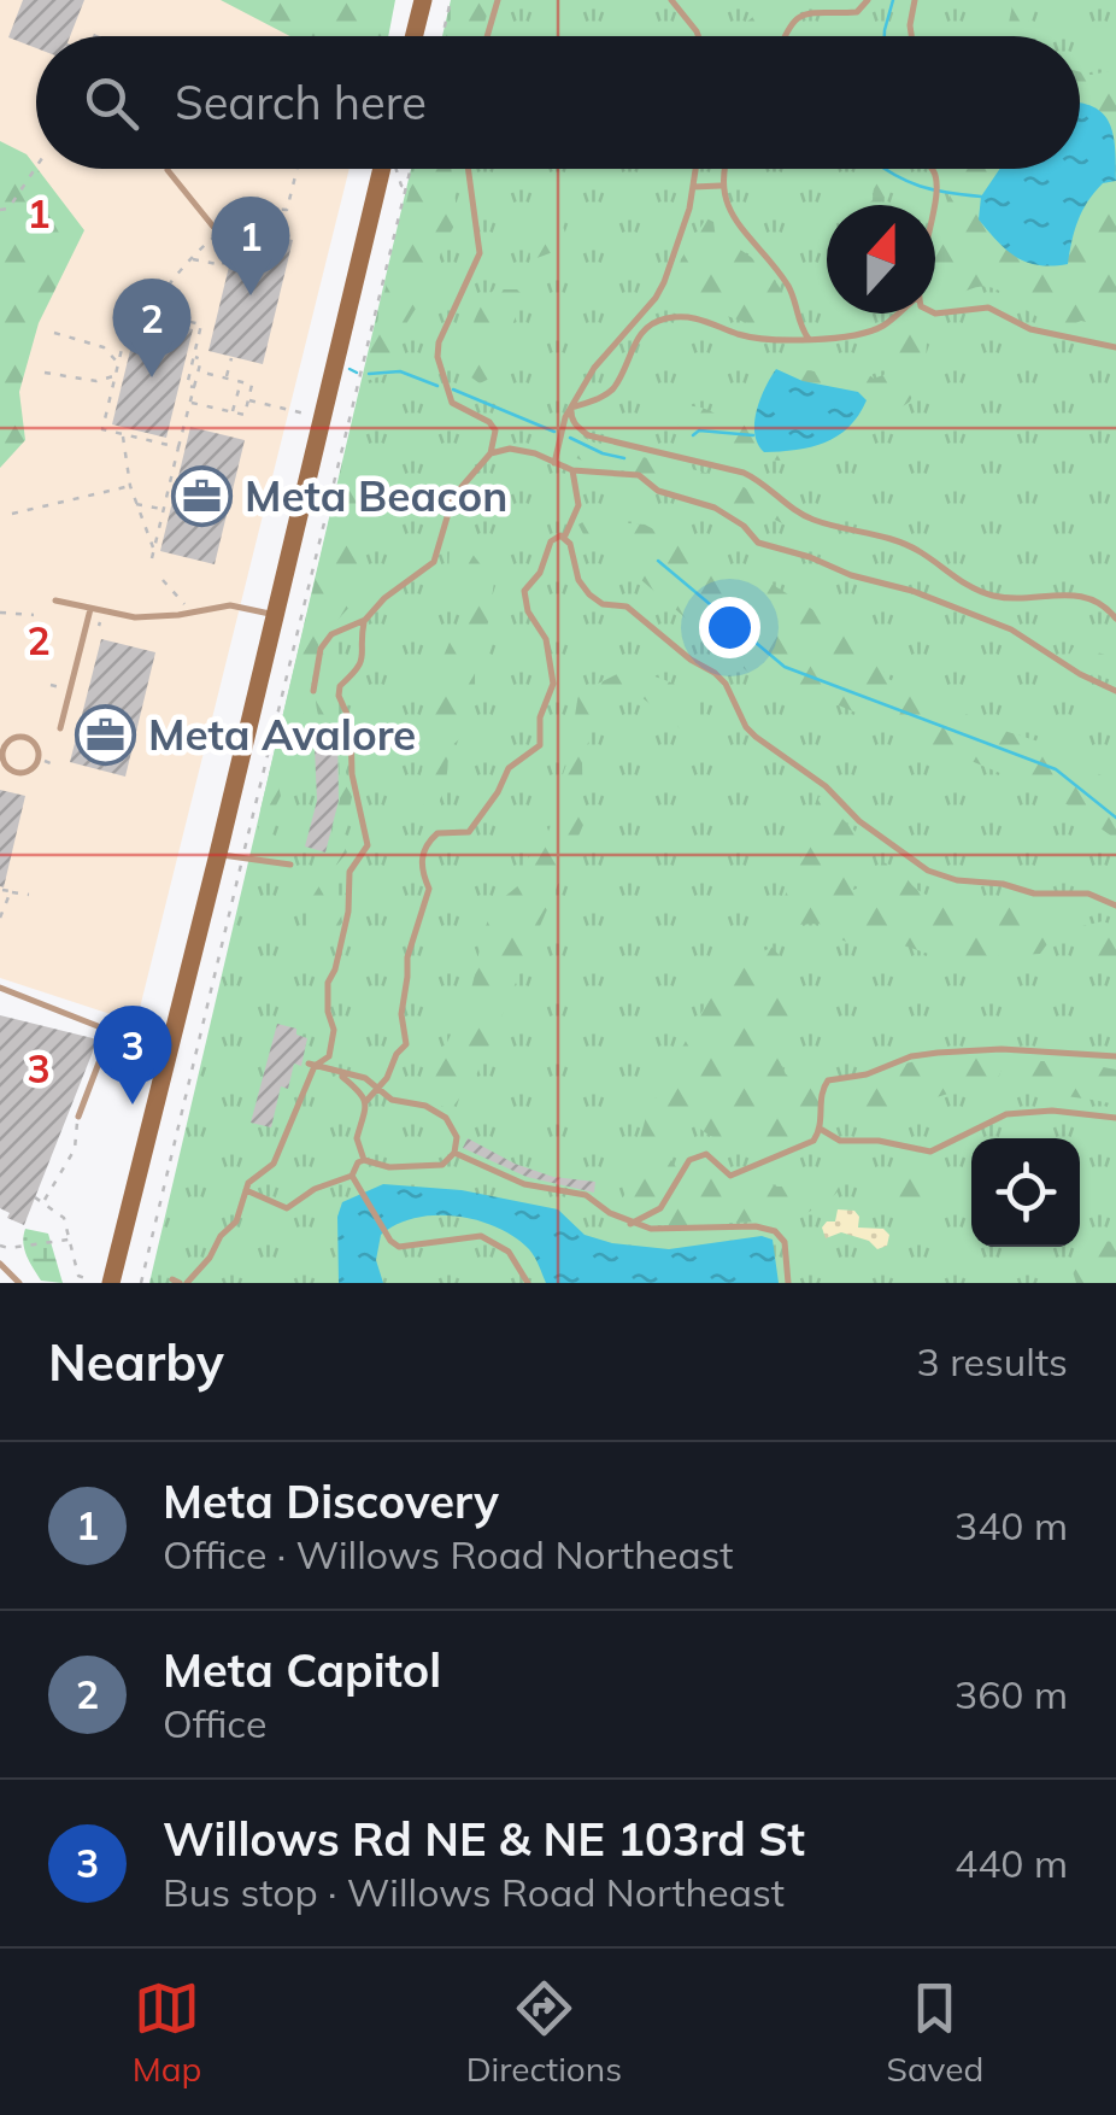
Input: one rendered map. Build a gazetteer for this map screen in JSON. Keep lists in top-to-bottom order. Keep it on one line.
{"places":{"office":["Meta Beacon","Meta Avalore"]},"north":"top","page":{"search":"Search here","pins":["1","2","3"],"heading":["Nearby","3 results"],"list":[{"mark":"1","name":"Meta Discovery","note":"Office · Willows Road Northeast","value":"340 m"},{"mark":"2","name":"Meta Capitol","note":"Office","value":"360 m"},{"mark":"3","name":"Willows Rd NE & NE 103rd St","note":"Bus stop · Willows Road Northeast","value":"440 m"}],"nav":["Map","Directions","Saved"]},"grid":{"rows":["1","2","3"]}}
